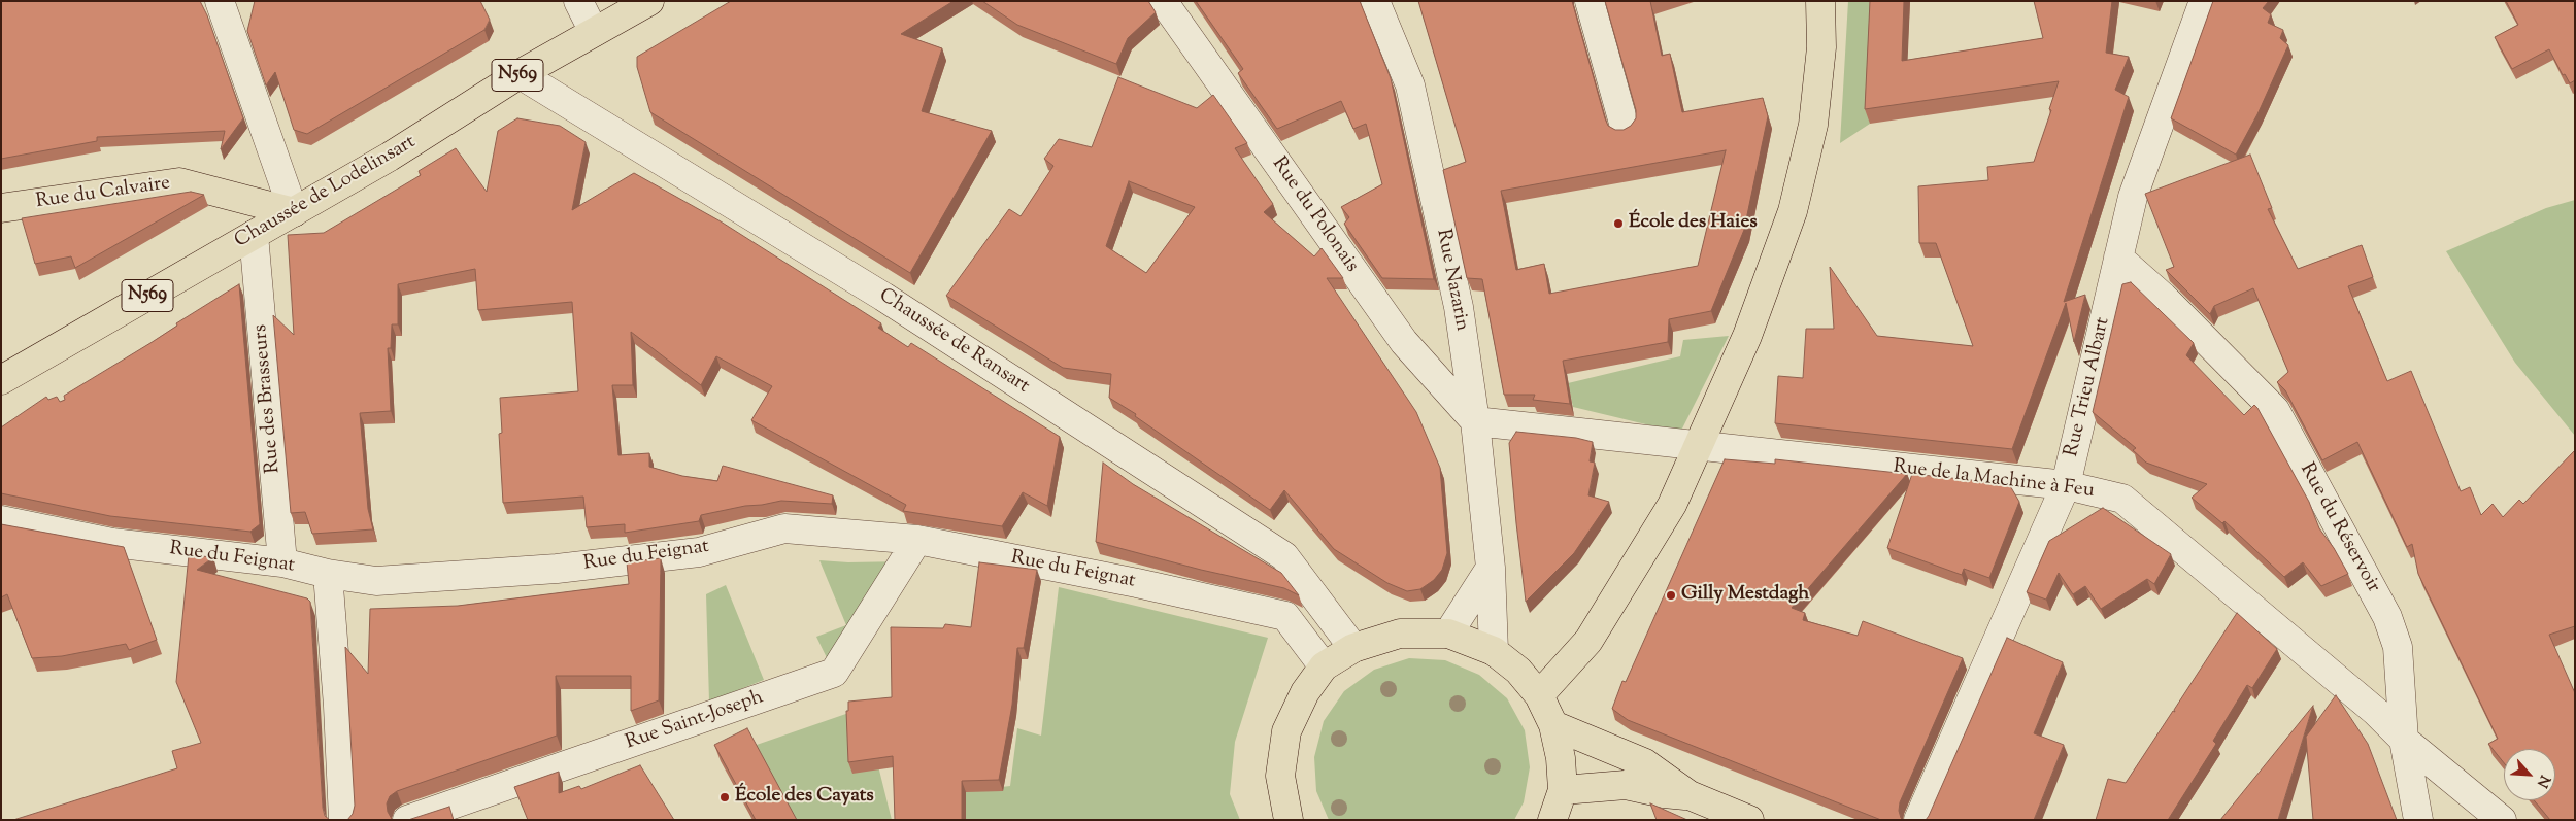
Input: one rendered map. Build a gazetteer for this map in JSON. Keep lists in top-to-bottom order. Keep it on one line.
{"streets":{"main road":["N569","Chaussée de Lodelinsart","Rue du Calvaire"],"street":["Rue du Polonais","Rue Nazarin","Chaussée de Ransart","Rue Trieu Albart","Rue des Brasseurs","Rue de la Machine à Feu","Rue du Réservoir","Rue du Feignat","Rue Saint-Joseph"]},"crossings":[["Chaussée de Lodelinsart","Rue du Calvaire"],["Chaussée de Lodelinsart","Chaussée de Ransart"],["Chaussée de Lodelinsart","Rue des Brasseurs"],["Rue du Polonais","Rue Nazarin"],["Rue du Polonais","Rue de la Machine à Feu"],["Rue Nazarin","Rue de la Machine à Feu"],["Rue Trieu Albart","Rue de la Machine à Feu"],["Rue Trieu Albart","Rue du Réservoir"],["Rue des Brasseurs","Rue du Feignat"],["Rue de la Machine à Feu","Rue du Réservoir"],["Rue du Feignat","Rue Saint-Joseph"]],"places":["École des Haies","Gilly Mestdagh","École des Cayats"],"north":"bottom right"}
